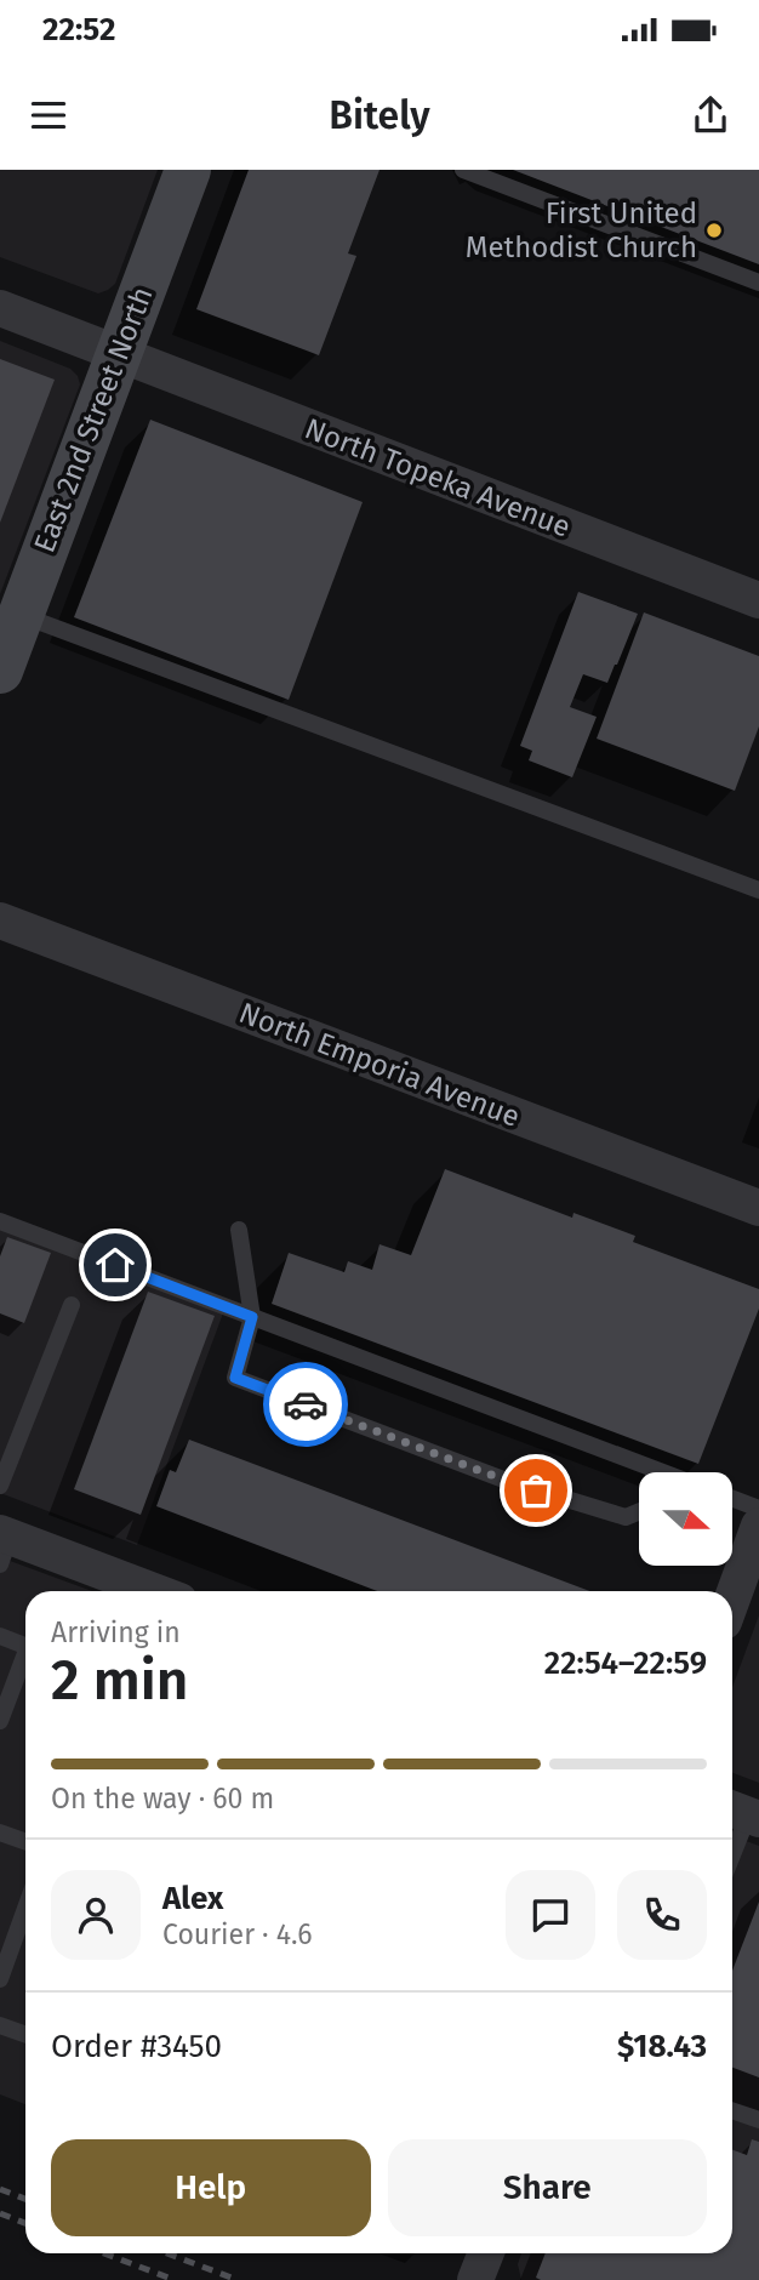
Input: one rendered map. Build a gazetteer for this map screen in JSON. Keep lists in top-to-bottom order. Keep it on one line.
{"streets":{"street":["East 2nd Street North","North Topeka Avenue","North Emporia Avenue"]},"crossings":[["East 2nd Street North","North Topeka Avenue"]],"places":["First United Methodist Church"],"north":"right","page":{"status":"22:52","header":"Bitely","heading":["2 min","Arriving in","22:54–22:59"],"panel":["Alex","Courier · 4.6","Order #3450","$18.43"],"bar":"On the way · 60 m","buttons":["Help","Share"]}}
